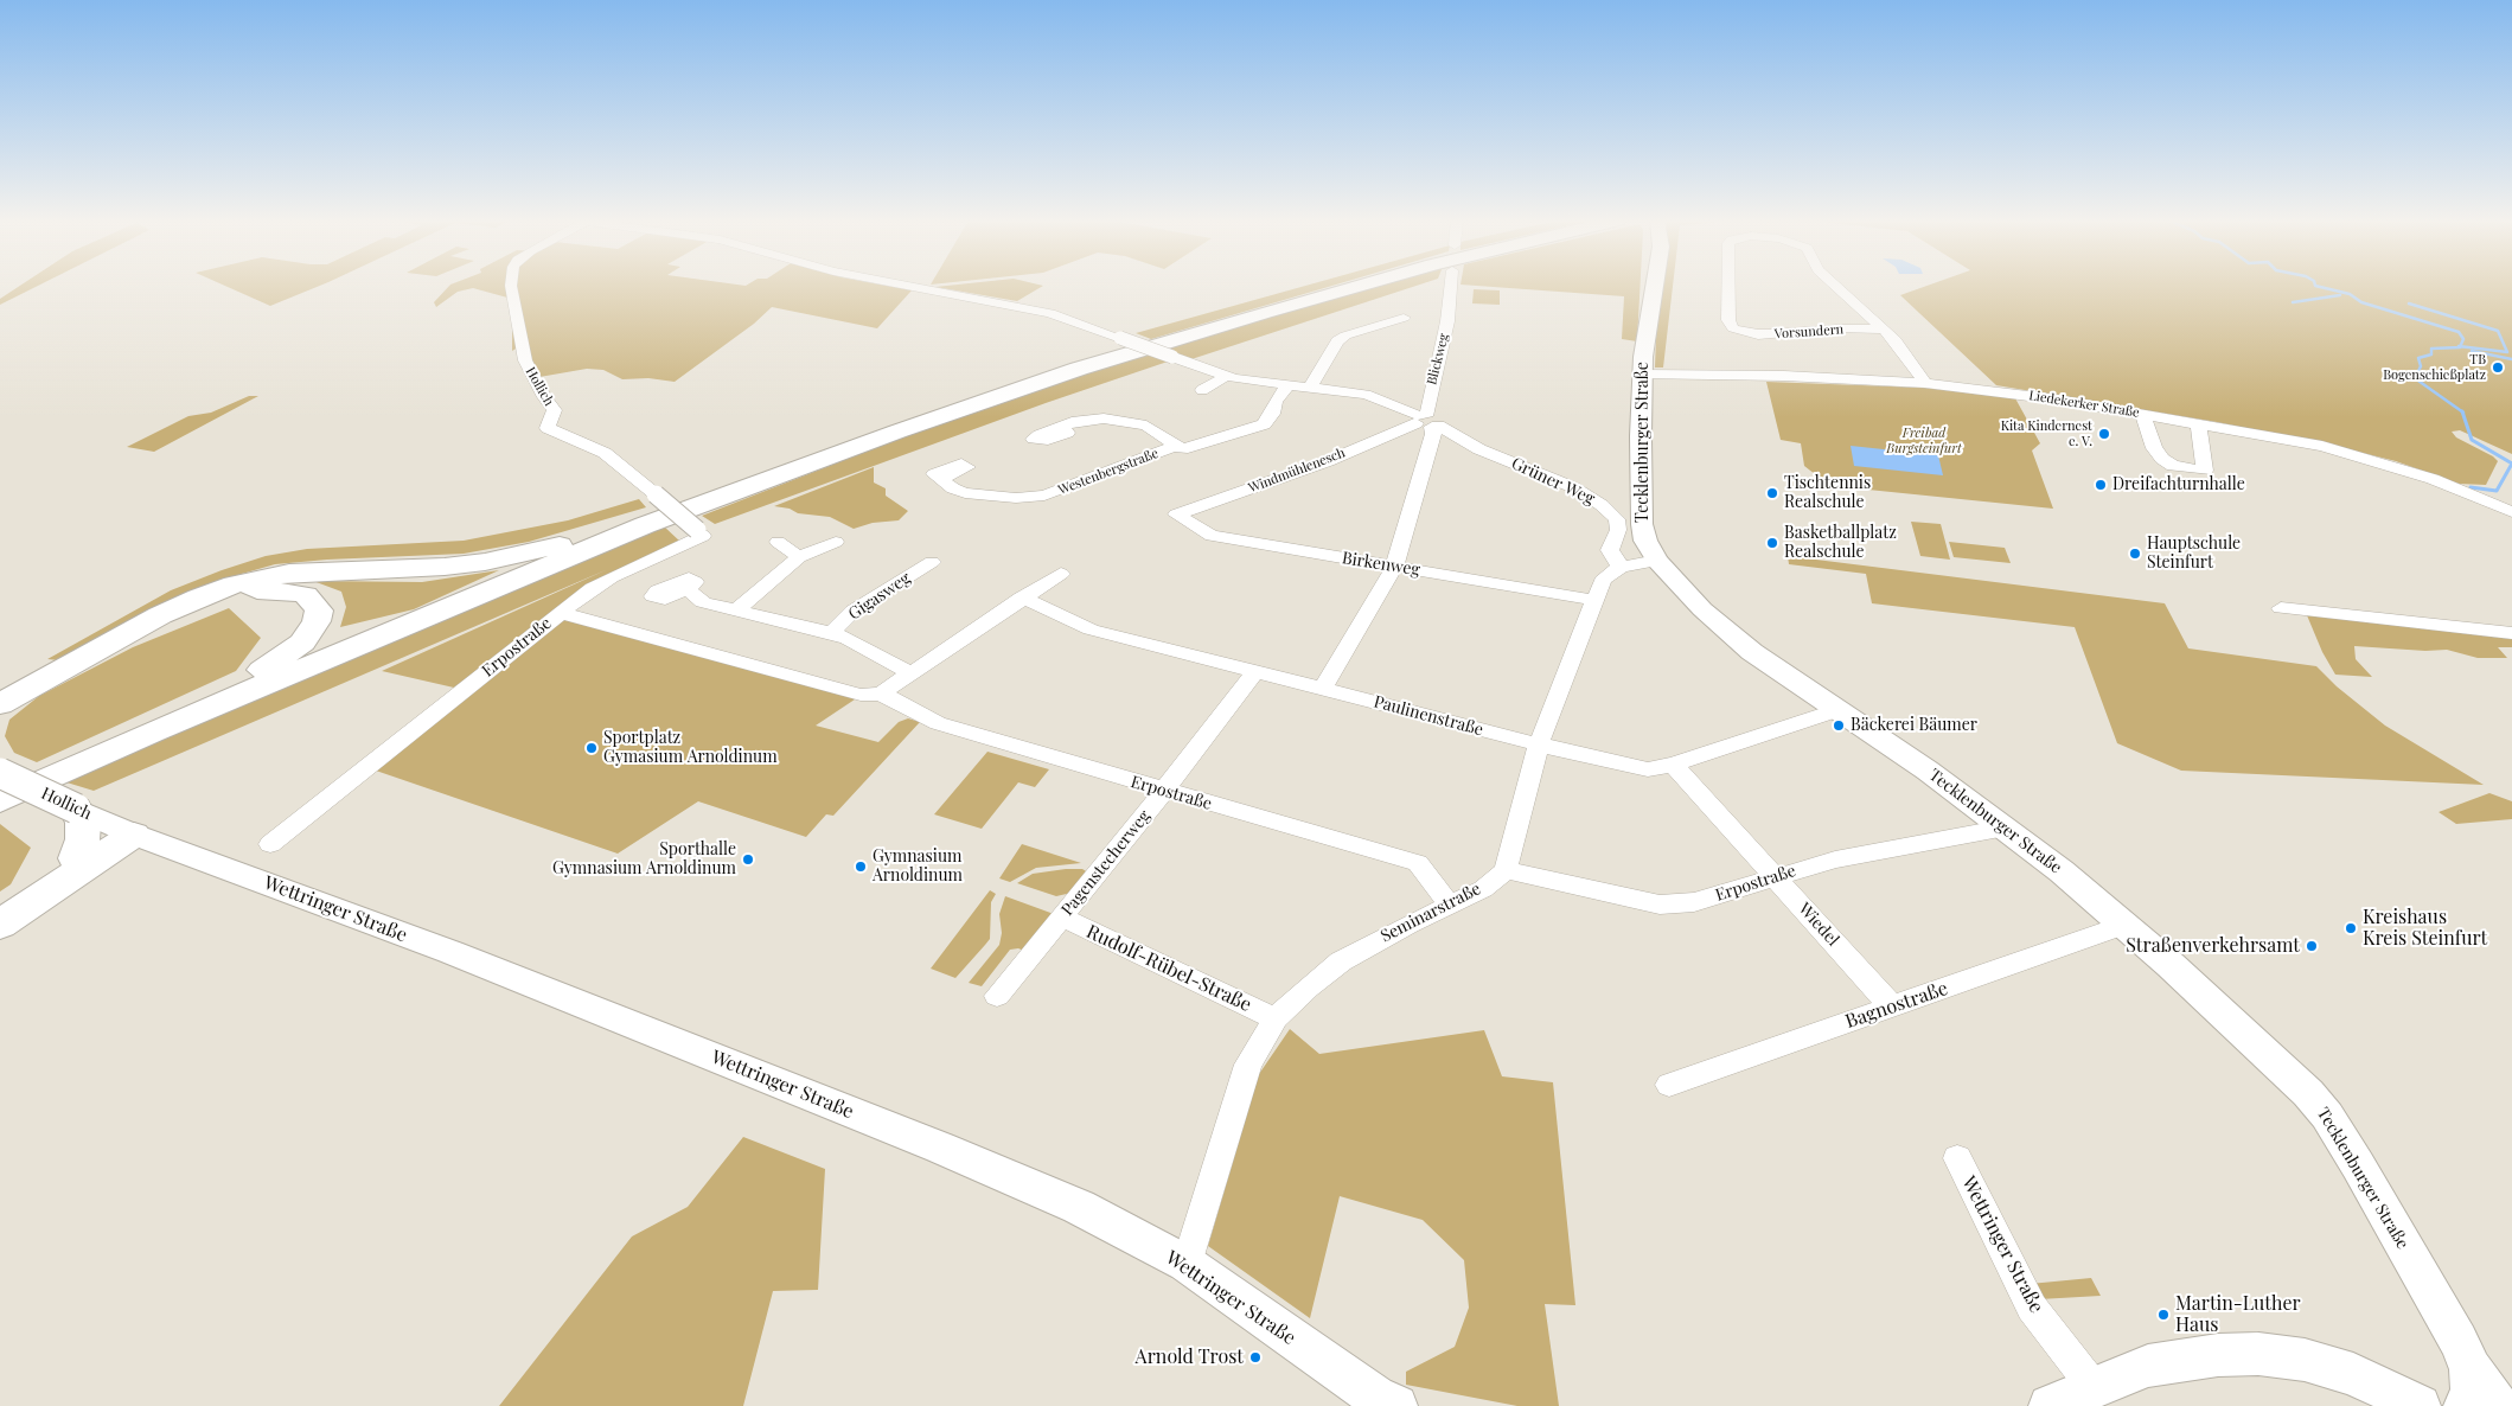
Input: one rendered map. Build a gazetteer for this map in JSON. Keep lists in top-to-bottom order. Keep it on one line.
{"streets":{"main road":["Hollich","Tecklenburger Straße","Wettringer Straße"],"street":["Vorsundern","Blickweg","Liedekerker Straße","Windmühlenesch","Westenbergstraße","Grüner Weg","Birkenweg","Gigasweg","Erpostraße","Paulinenstraße","Pagenstecherweg","Seminarstraße","Wiedel","Rudolf-Rübel-Straße","Bagnostraße"]},"crossings":[["Vorsundern","Liedekerker Straße"],["Blickweg","Windmühlenesch"],["Blickweg","Grüner Weg"],["Blickweg","Birkenweg"],["Blickweg","Paulinenstraße"],["Hollich","Wettringer Straße"],["Liedekerker Straße","Tecklenburger Straße"],["Tecklenburger Straße","Erpostraße"],["Tecklenburger Straße","Paulinenstraße"],["Tecklenburger Straße","Bagnostraße"],["Windmühlenesch","Grüner Weg"],["Windmühlenesch","Birkenweg"],["Westenbergstraße","Grüner Weg"],["Erpostraße","Pagenstecherweg"],["Erpostraße","Seminarstraße"],["Erpostraße","Wiedel"],["Paulinenstraße","Pagenstecherweg"],["Paulinenstraße","Wiedel"],["Pagenstecherweg","Rudolf-Rübel-Straße"],["Wettringer Straße","Seminarstraße"],["Seminarstraße","Rudolf-Rübel-Straße"],["Wiedel","Bagnostraße"]],"parks":["Freibad Burgsteinfurt"],"places":["TB Bogenschießplatz","Kita Kindernest e. V.","Dreifachturnhalle","Tischtennis Realschule","Basketballplatz Realschule","Hauptschule Steinfurt","Bäckerei Bäumer","Sportplatz Gymasium Arnoldinum","Sporthalle Gymnasium Arnoldinum","Gymnasium Arnoldinum","Kreishaus Kreis Steinfurt","Straßenverkehrsamt","Martin-Luther Haus","Arnold Trost"]}
